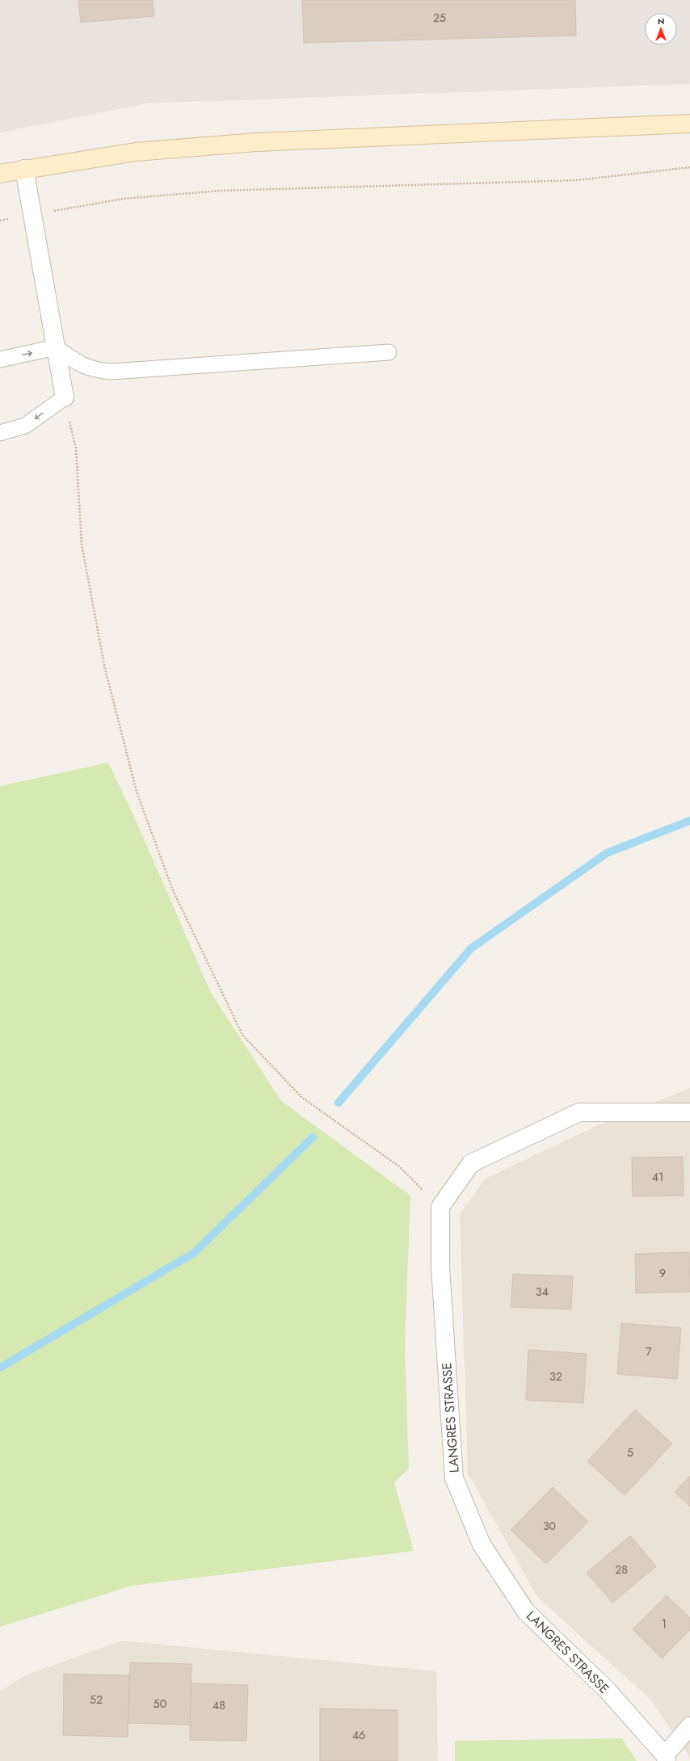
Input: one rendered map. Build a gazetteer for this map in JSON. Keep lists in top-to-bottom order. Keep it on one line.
{"streets":{"street":["LANGRES STRASSE"]},"house_numbers":["25","41","9","34","7","32","5","30","28","1","52","50","48","46"],"north":"top"}
